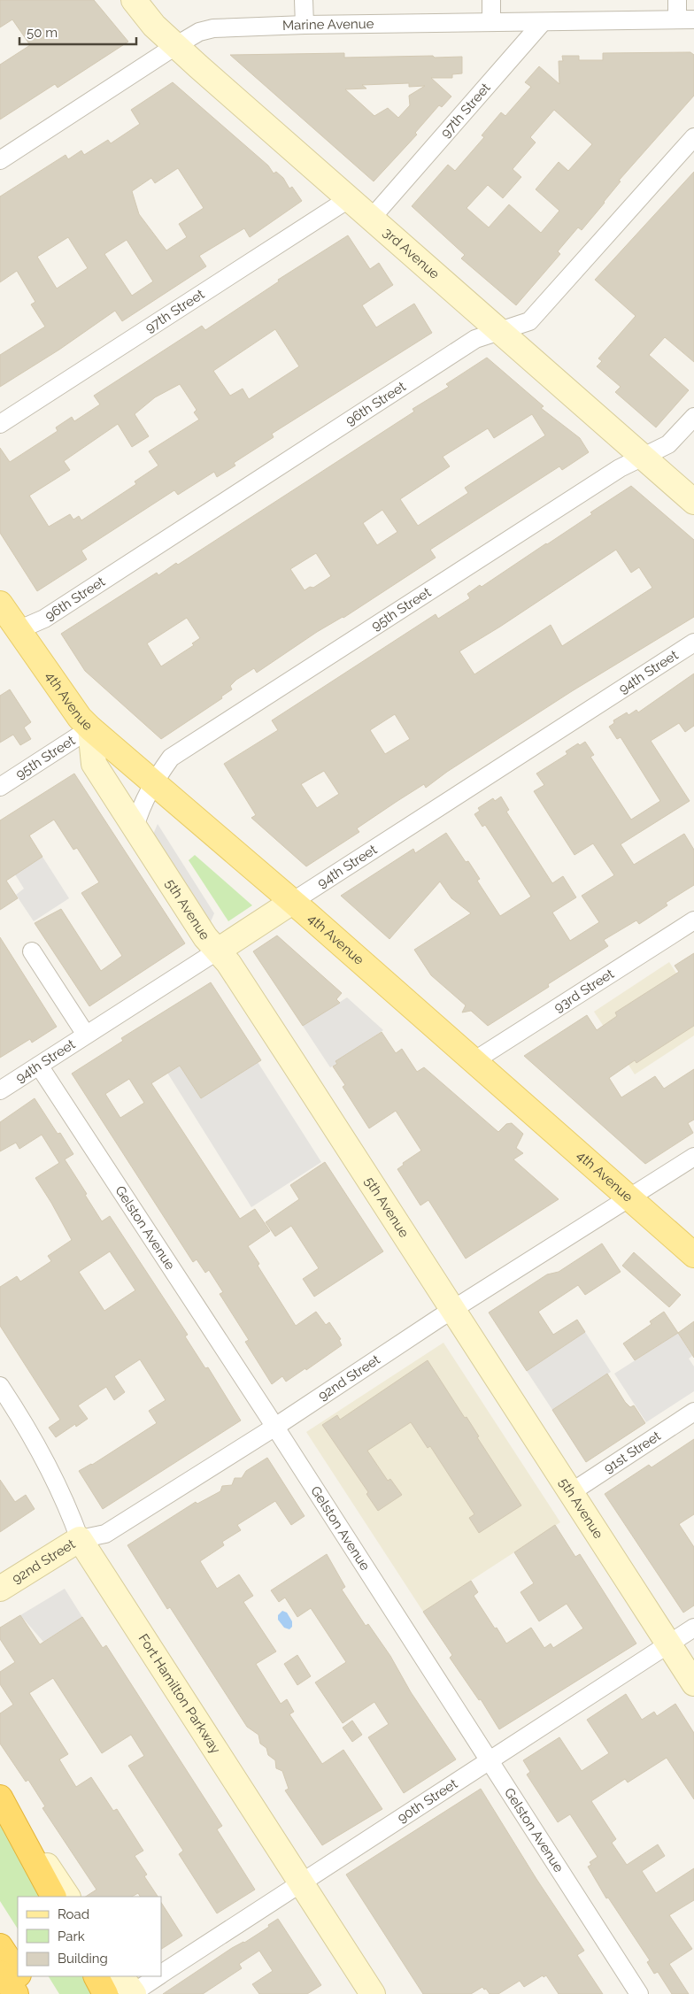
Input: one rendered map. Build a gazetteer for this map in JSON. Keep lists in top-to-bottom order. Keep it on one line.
{"streets":{"main road":["4th Avenue"],"street":["Marine Avenue","97th Street","3rd Avenue","96th Street","95th Street","94th Street","5th Avenue","93rd Street","Gelston Avenue","92nd Street","91st Street","Fort Hamilton Parkway","90th Street"]},"crossings":[["Marine Avenue","97th Street"],["Marine Avenue","3rd Avenue"],["97th Street","3rd Avenue"],["3rd Avenue","96th Street"],["3rd Avenue","95th Street"],["96th Street","4th Avenue"],["95th Street","4th Avenue"],["95th Street","5th Avenue"],["94th Street","4th Avenue"],["94th Street","5th Avenue"],["94th Street","Gelston Avenue"],["4th Avenue","5th Avenue"],["4th Avenue","93rd Street"],["4th Avenue","92nd Street"],["5th Avenue","92nd Street"],["5th Avenue","91st Street"],["5th Avenue","90th Street"],["Gelston Avenue","92nd Street"],["Gelston Avenue","90th Street"],["92nd Street","Fort Hamilton Parkway"],["Fort Hamilton Parkway","90th Street"]],"legend":["Road","Park","Building"],"scale_bar":"50 m"}
